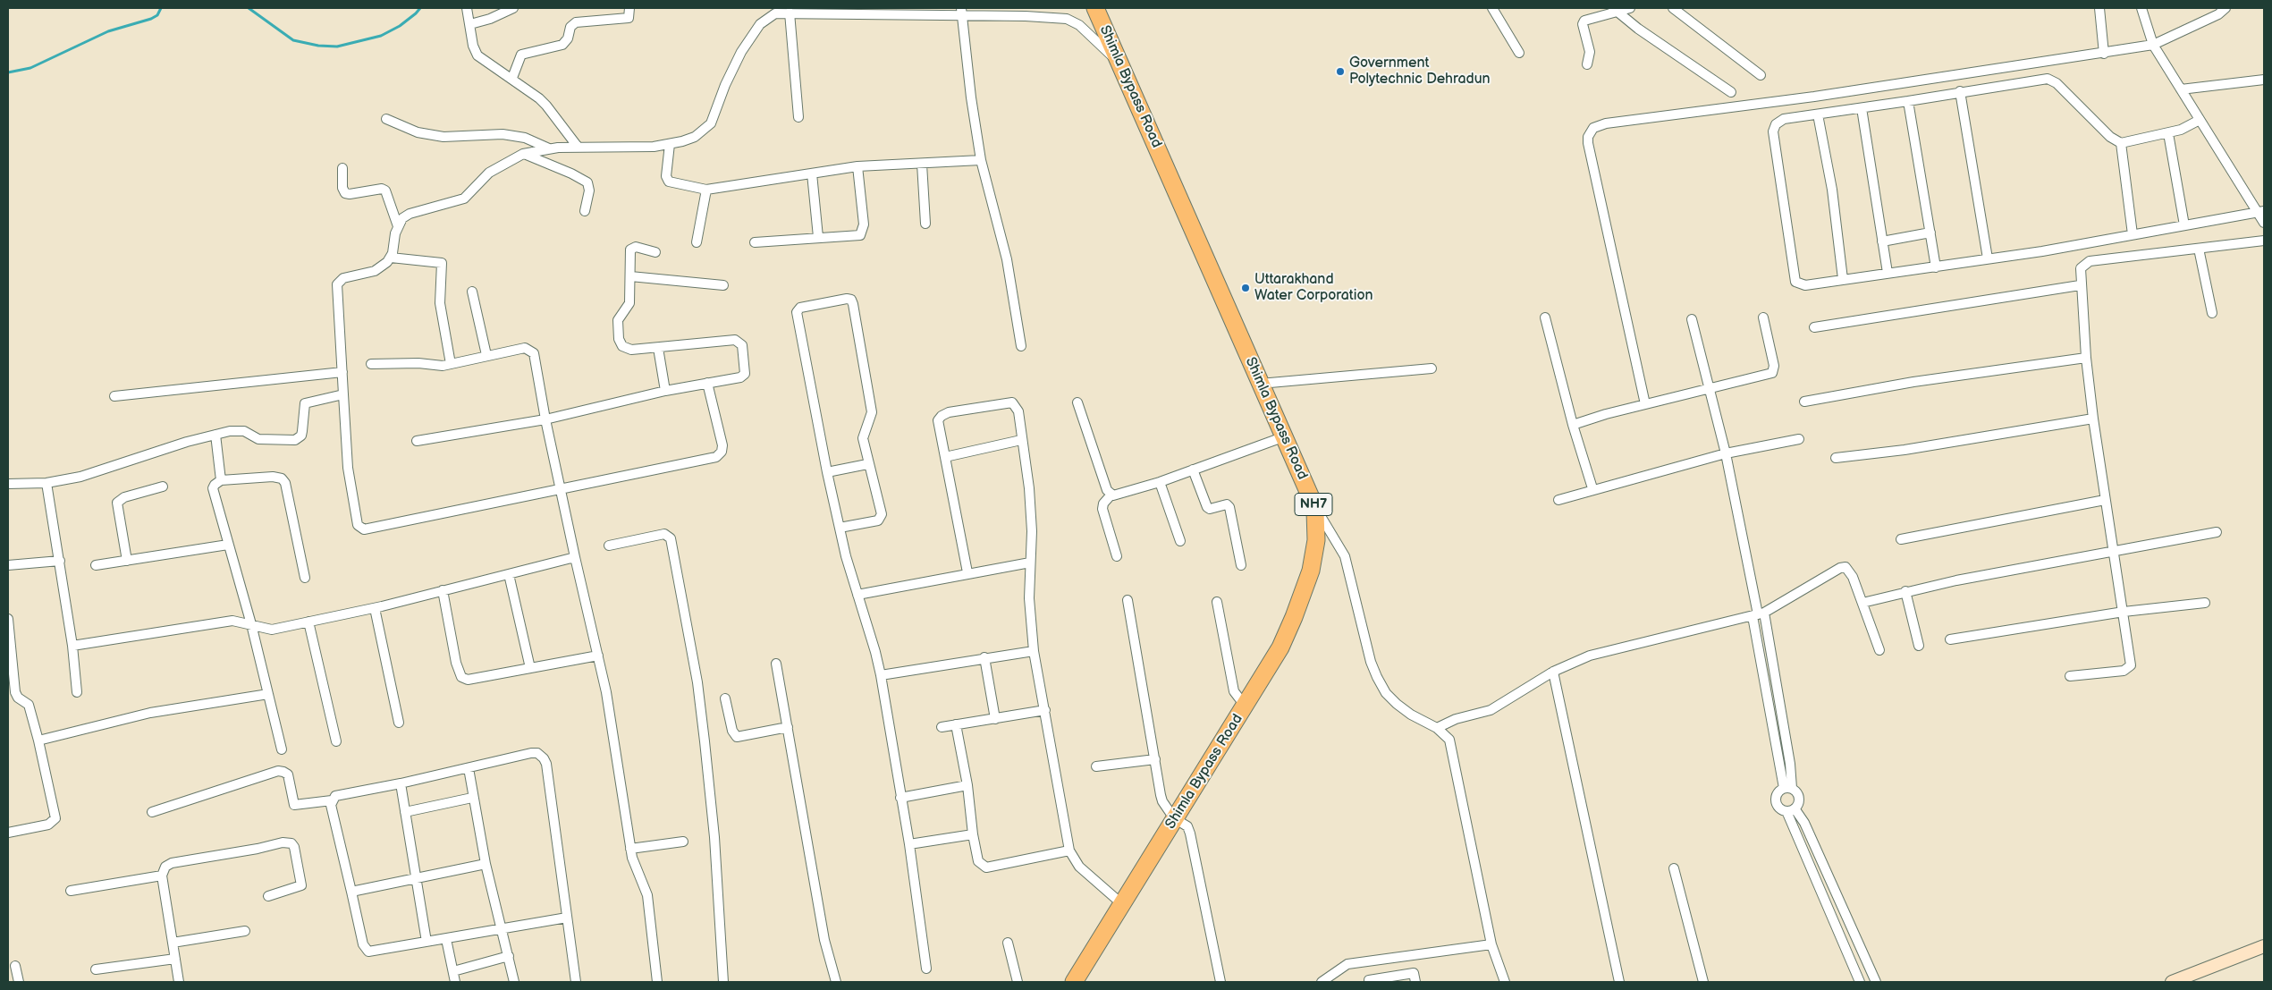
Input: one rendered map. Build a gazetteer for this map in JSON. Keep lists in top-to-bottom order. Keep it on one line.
{"streets":{"highway":["Shimla Bypass Road","NH7"]},"places":["Government Polytechnic Dehradun","Uttarakhand Water Corporation"]}
